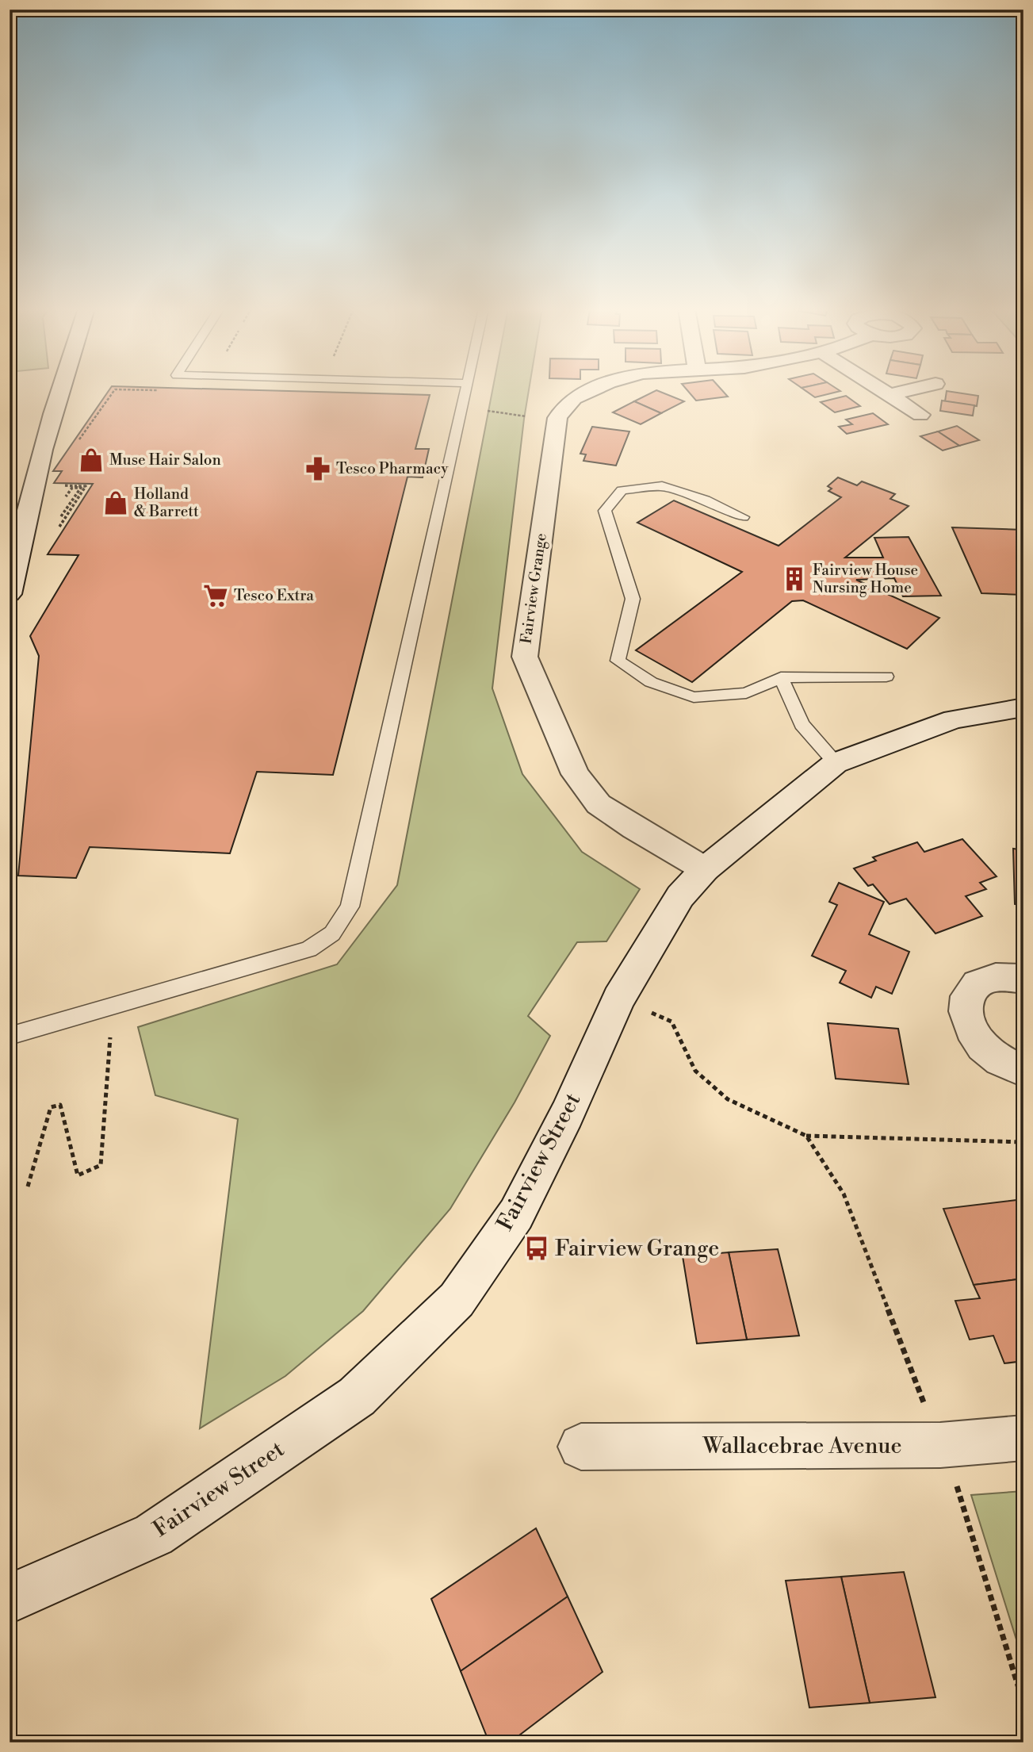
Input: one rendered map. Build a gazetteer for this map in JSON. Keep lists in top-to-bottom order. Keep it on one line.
{"streets":{"street":["Fairview Grange","Fairview Street","Wallacebrae Avenue"]},"crossings":[["Fairview Grange","Fairview Street"]],"places":{"shop":["Muse Hair Salon","Holland & Barrett"],"pharmacy":["Tesco Pharmacy"],"building":["Fairview House Nursing Home"],"supermarket":["Tesco Extra"],"bus stop":["Fairview Grange"]}}
